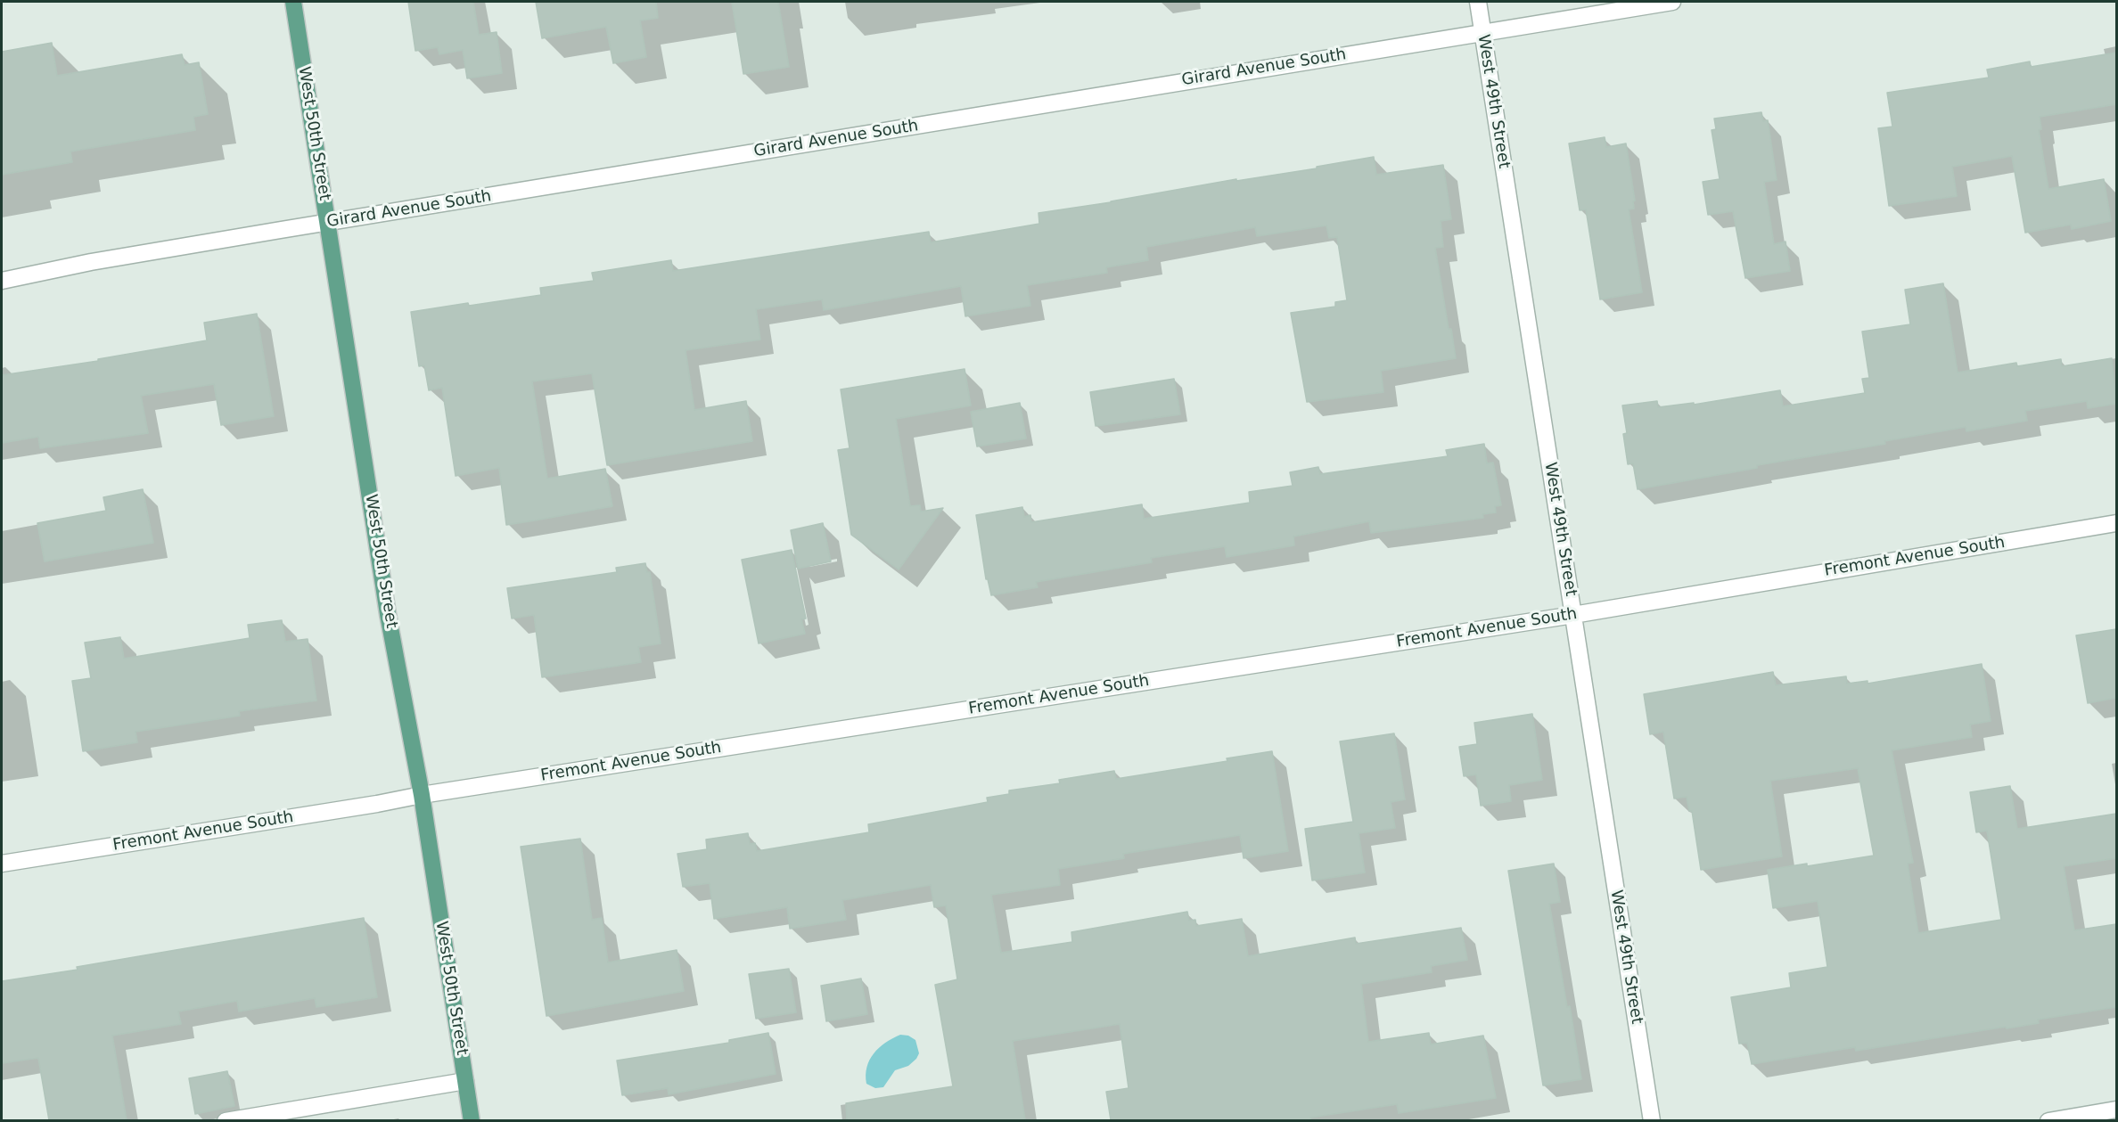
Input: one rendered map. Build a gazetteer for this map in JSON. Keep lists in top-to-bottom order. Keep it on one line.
{"streets":{"main road":["West 50th Street"],"street":["Girard Avenue South","West 49th Street","Fremont Avenue South"]},"crossings":[["Girard Avenue South","West 49th Street"],["Girard Avenue South","West 50th Street"],["West 49th Street","Fremont Avenue South"],["West 50th Street","Fremont Avenue South"]]}
